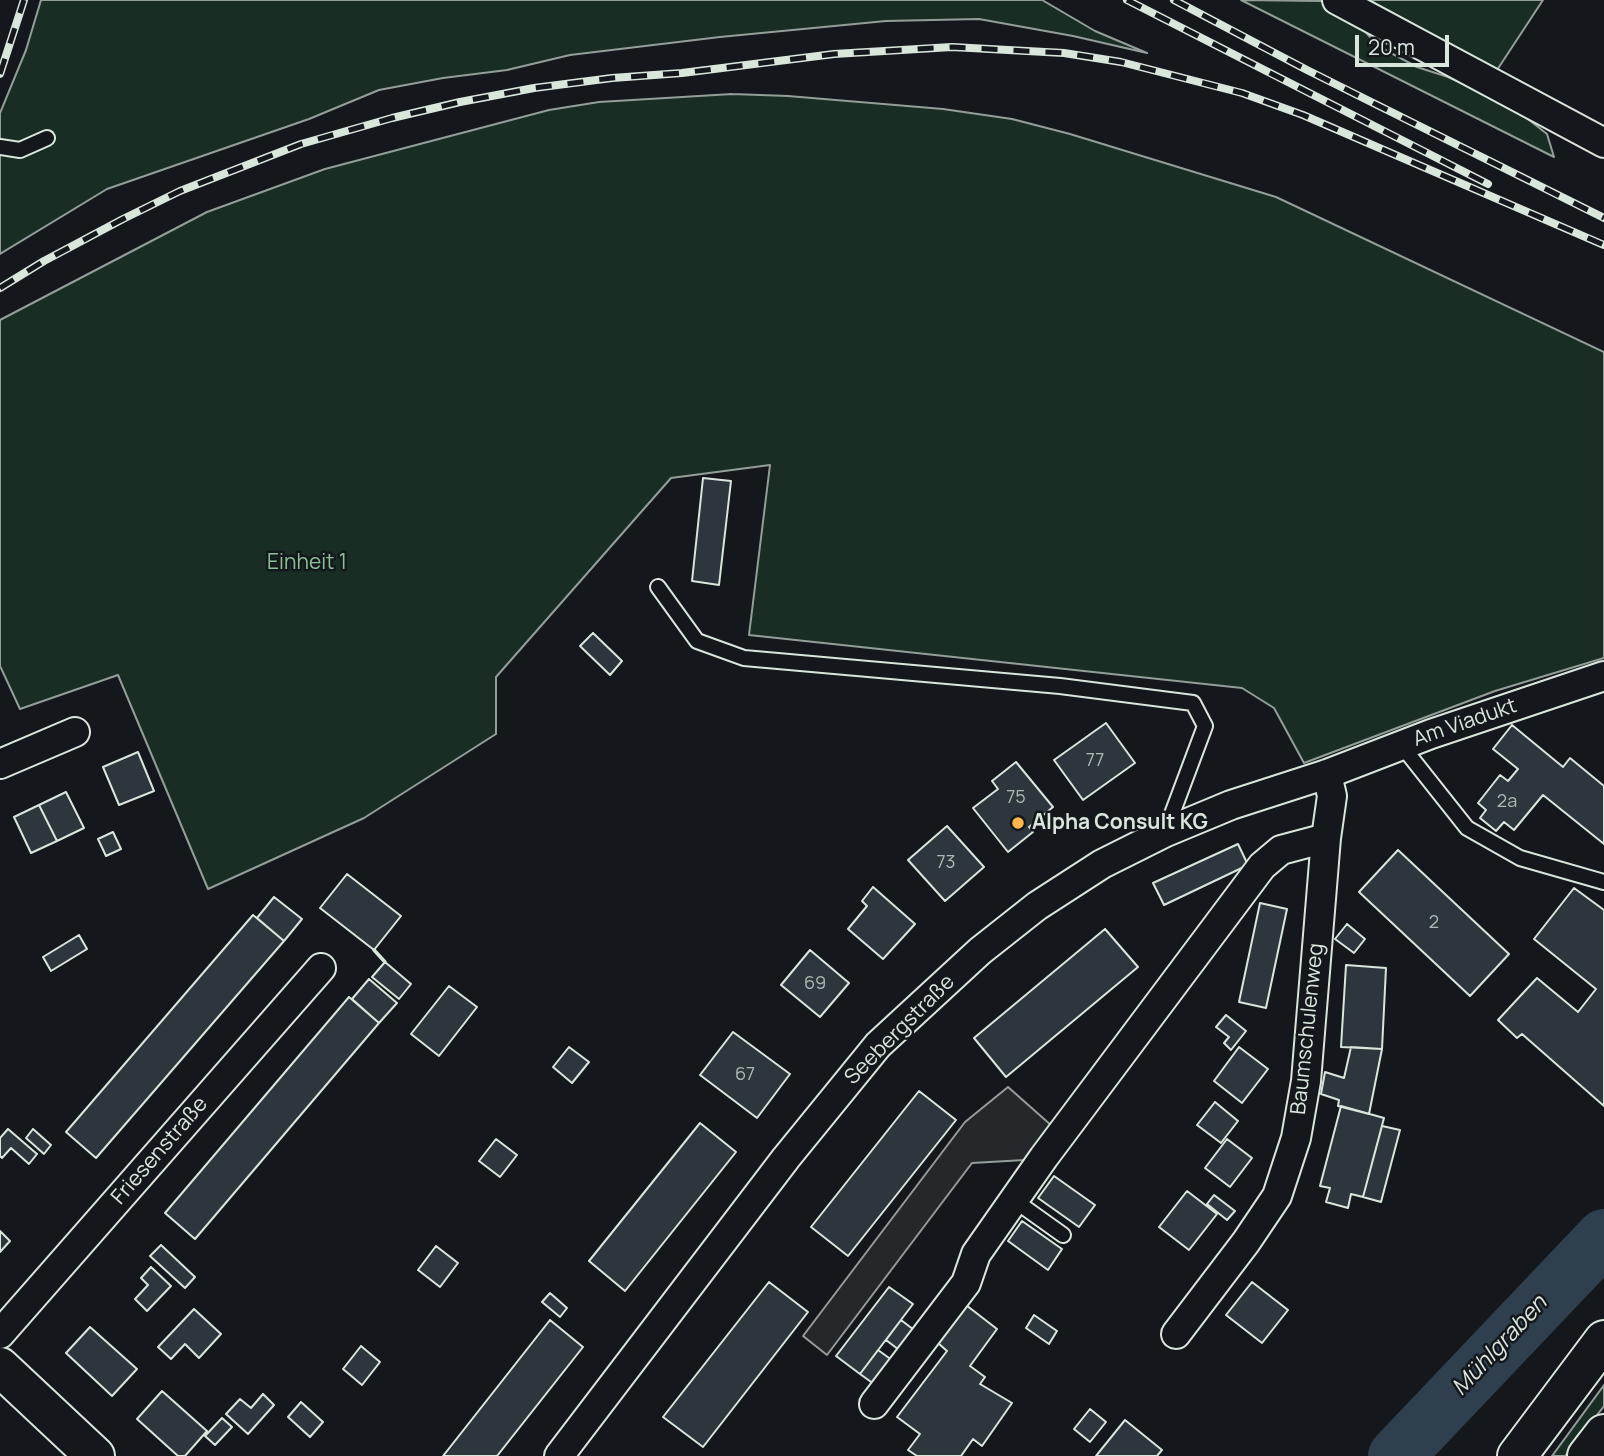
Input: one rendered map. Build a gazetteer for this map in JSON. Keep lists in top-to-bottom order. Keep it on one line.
{"streets":{"street":["Am Viadukt","Baumschulenweg","Seebergstraße","Friesenstraße"]},"crossings":[["Am Viadukt","Baumschulenweg"],["Am Viadukt","Seebergstraße"],["Baumschulenweg","Seebergstraße"]],"water":["Mühlgraben"],"parks":["Einheit 1"],"places":["Alpha Consult KG"],"house_numbers":["77","75","2a","73","2","69","67"],"scale_bar":"20 m"}
